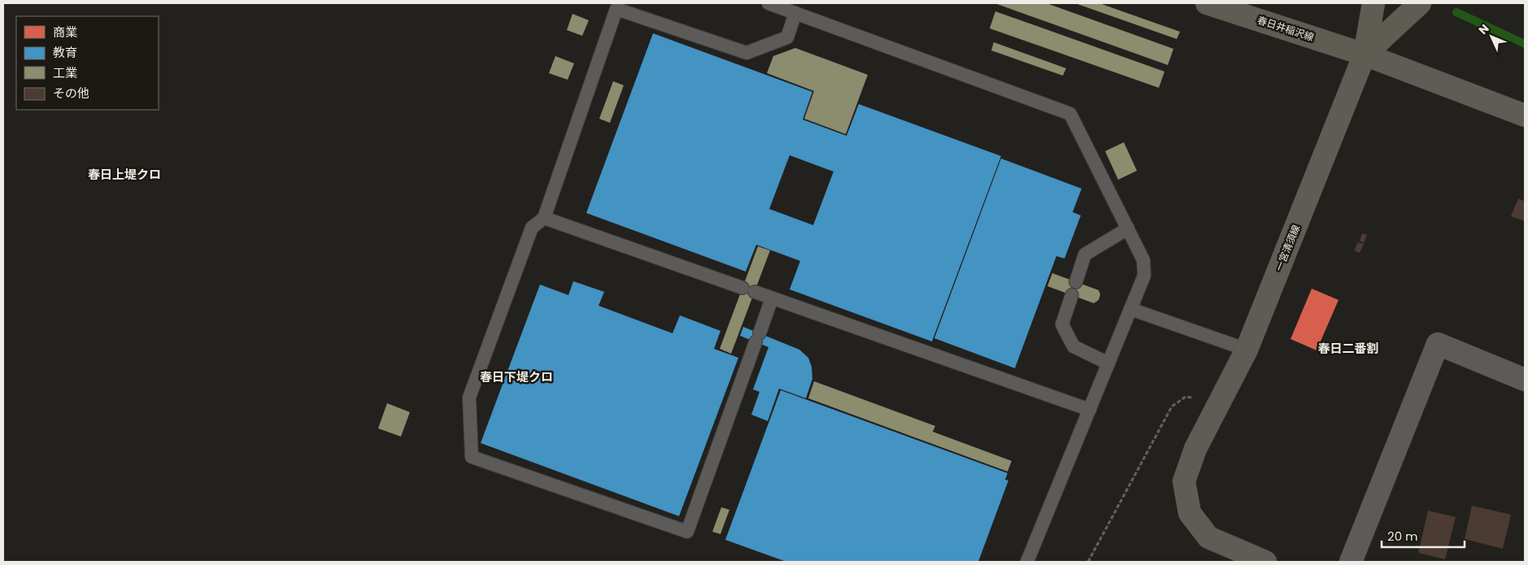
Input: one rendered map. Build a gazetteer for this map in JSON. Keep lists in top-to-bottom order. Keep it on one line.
{"streets":{"main road":["春日井稲沢線","一宮清須線"]},"crossings":[["春日井稲沢線","一宮清須線"]],"districts":["春日上堤クロ","春日二番割","春日下堤クロ"],"legend":["商業","教育","工業","その他"],"scale_bar":"20 m","north":"top left"}
